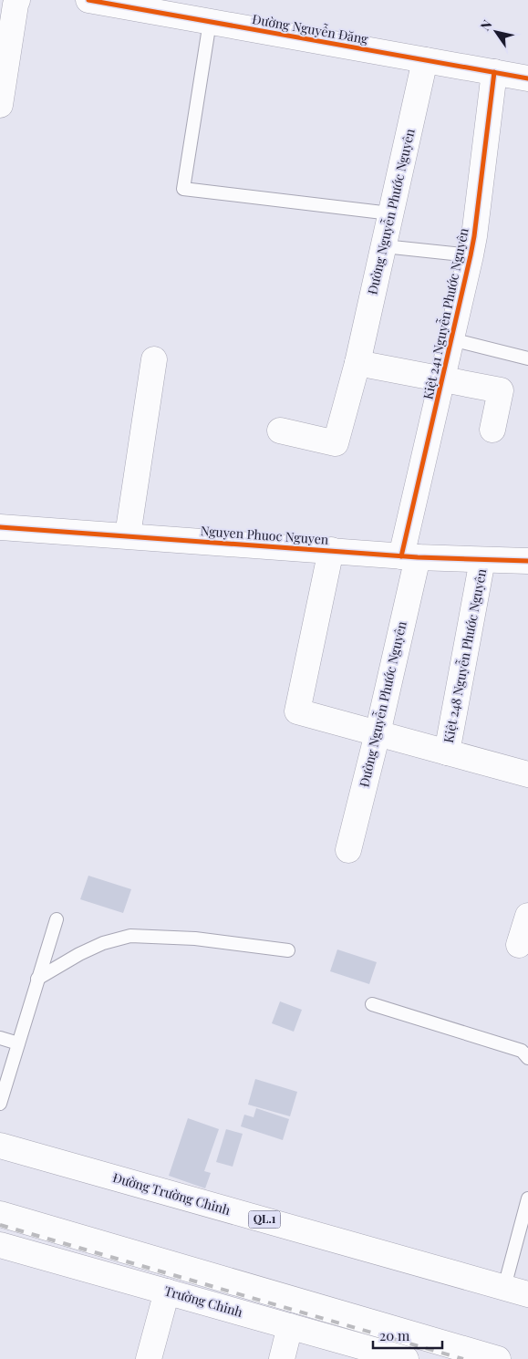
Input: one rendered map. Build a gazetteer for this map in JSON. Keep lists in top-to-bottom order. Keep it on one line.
{"streets":{"main road":["Đường Nguyễn Đăng","Đường Nguyễn Phước Nguyên","Kiệt 241 Nguyễn Phước Nguyên","Nguyen Phuoc Nguyen","Kiệt 248 Nguyễn Phước Nguyên","Đường Trường Chinh","QL.1","Trường Chinh"]},"crossings":[["Đường Nguyễn Đăng","Đường Nguyễn Phước Nguyên"],["Đường Nguyễn Đăng","Kiệt 241 Nguyễn Phước Nguyên"],["Đường Nguyễn Phước Nguyên","Kiệt 241 Nguyễn Phước Nguyên"],["Đường Nguyễn Phước Nguyên","Nguyen Phuoc Nguyen"],["Đường Nguyễn Phước Nguyên","Kiệt 248 Nguyễn Phước Nguyên"],["Kiệt 241 Nguyễn Phước Nguyên","Nguyen Phuoc Nguyen"],["Nguyen Phuoc Nguyen","Kiệt 248 Nguyễn Phước Nguyên"]],"scale_bar":"20 m","north":"top left"}
